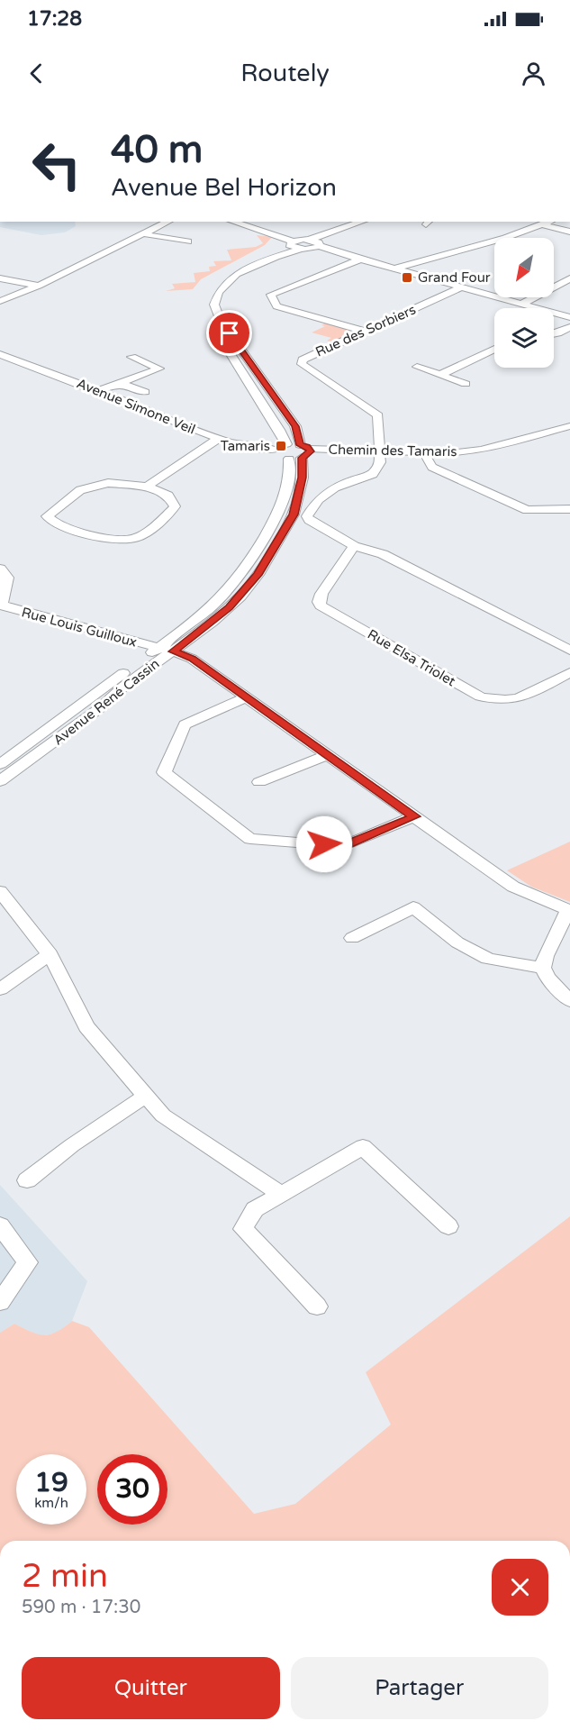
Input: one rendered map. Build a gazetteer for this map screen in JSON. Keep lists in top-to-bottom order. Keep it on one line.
{"streets":{"street":["Rue des Sorbiers","Avenue Simone Veil","Chemin des Tamaris","Rue Louis Guilloux","Rue Elsa Triolet","Avenue René Cassin"]},"crossings":[["Rue des Sorbiers","Chemin des Tamaris"],["Chemin des Tamaris","Avenue René Cassin"],["Rue Louis Guilloux","Avenue René Cassin"]],"places":{"transit":["Grand Four","Tamaris"]},"north":"bottom left","page":{"status":"17:28","header":"Routely","turn":["40 m","Avenue Bel Horizon"],"speed":"19 km/h","limit":"30","heading":["2 min","590 m · 17:30"],"buttons":["Quitter","Partager"]}}
